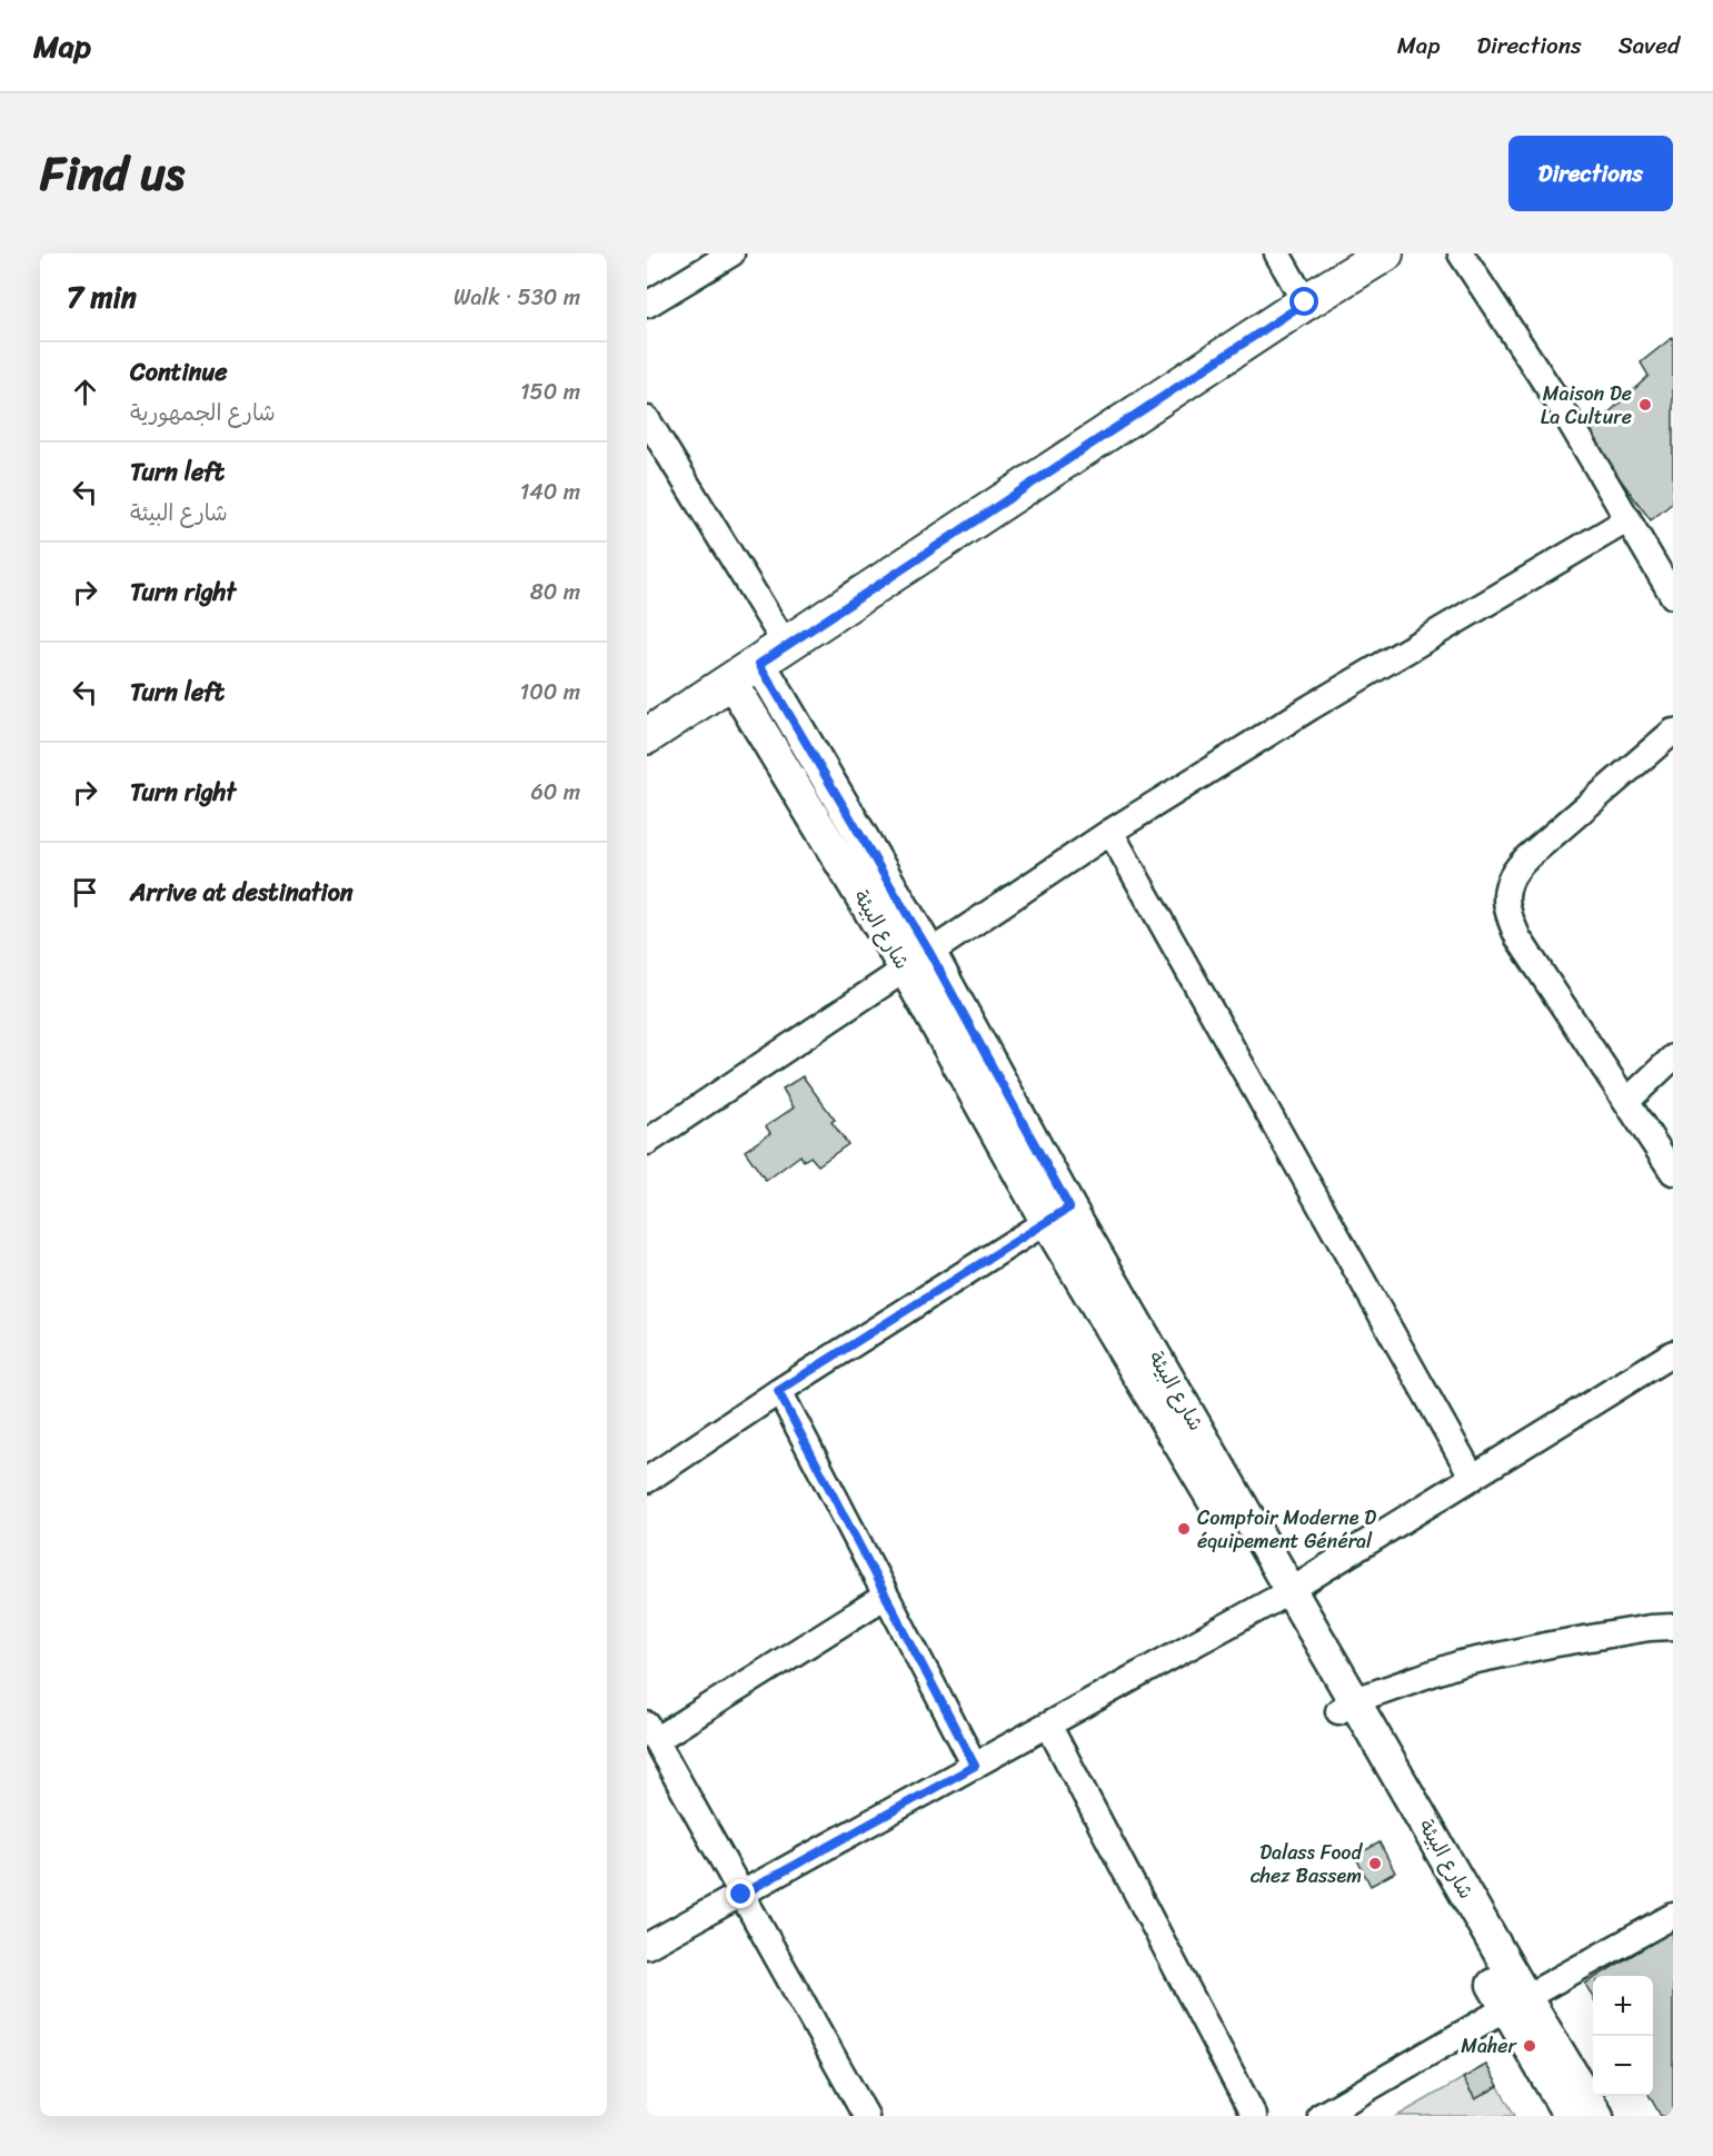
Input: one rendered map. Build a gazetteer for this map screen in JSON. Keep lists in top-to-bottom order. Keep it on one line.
{"streets":{"street":["شارع البيئة"]},"places":["Maison De La Culture","Comptoir Moderne D équipement Général","Dalass Food chez Bassem","Maher"],"page":{"header":"Map","nav":["Map","Directions","Saved"],"title":"Find us","buttons":"Directions","heading":["7 min","Walk · 530 m"],"list":[["Continue","شارع الجمهورية","150 m"],["Turn left","شارع البيئة","140 m"],["Turn right","80 m"],["Turn left","100 m"],["Turn right","60 m"],"Arrive at destination"],"map_buttons":["+","−"]}}
